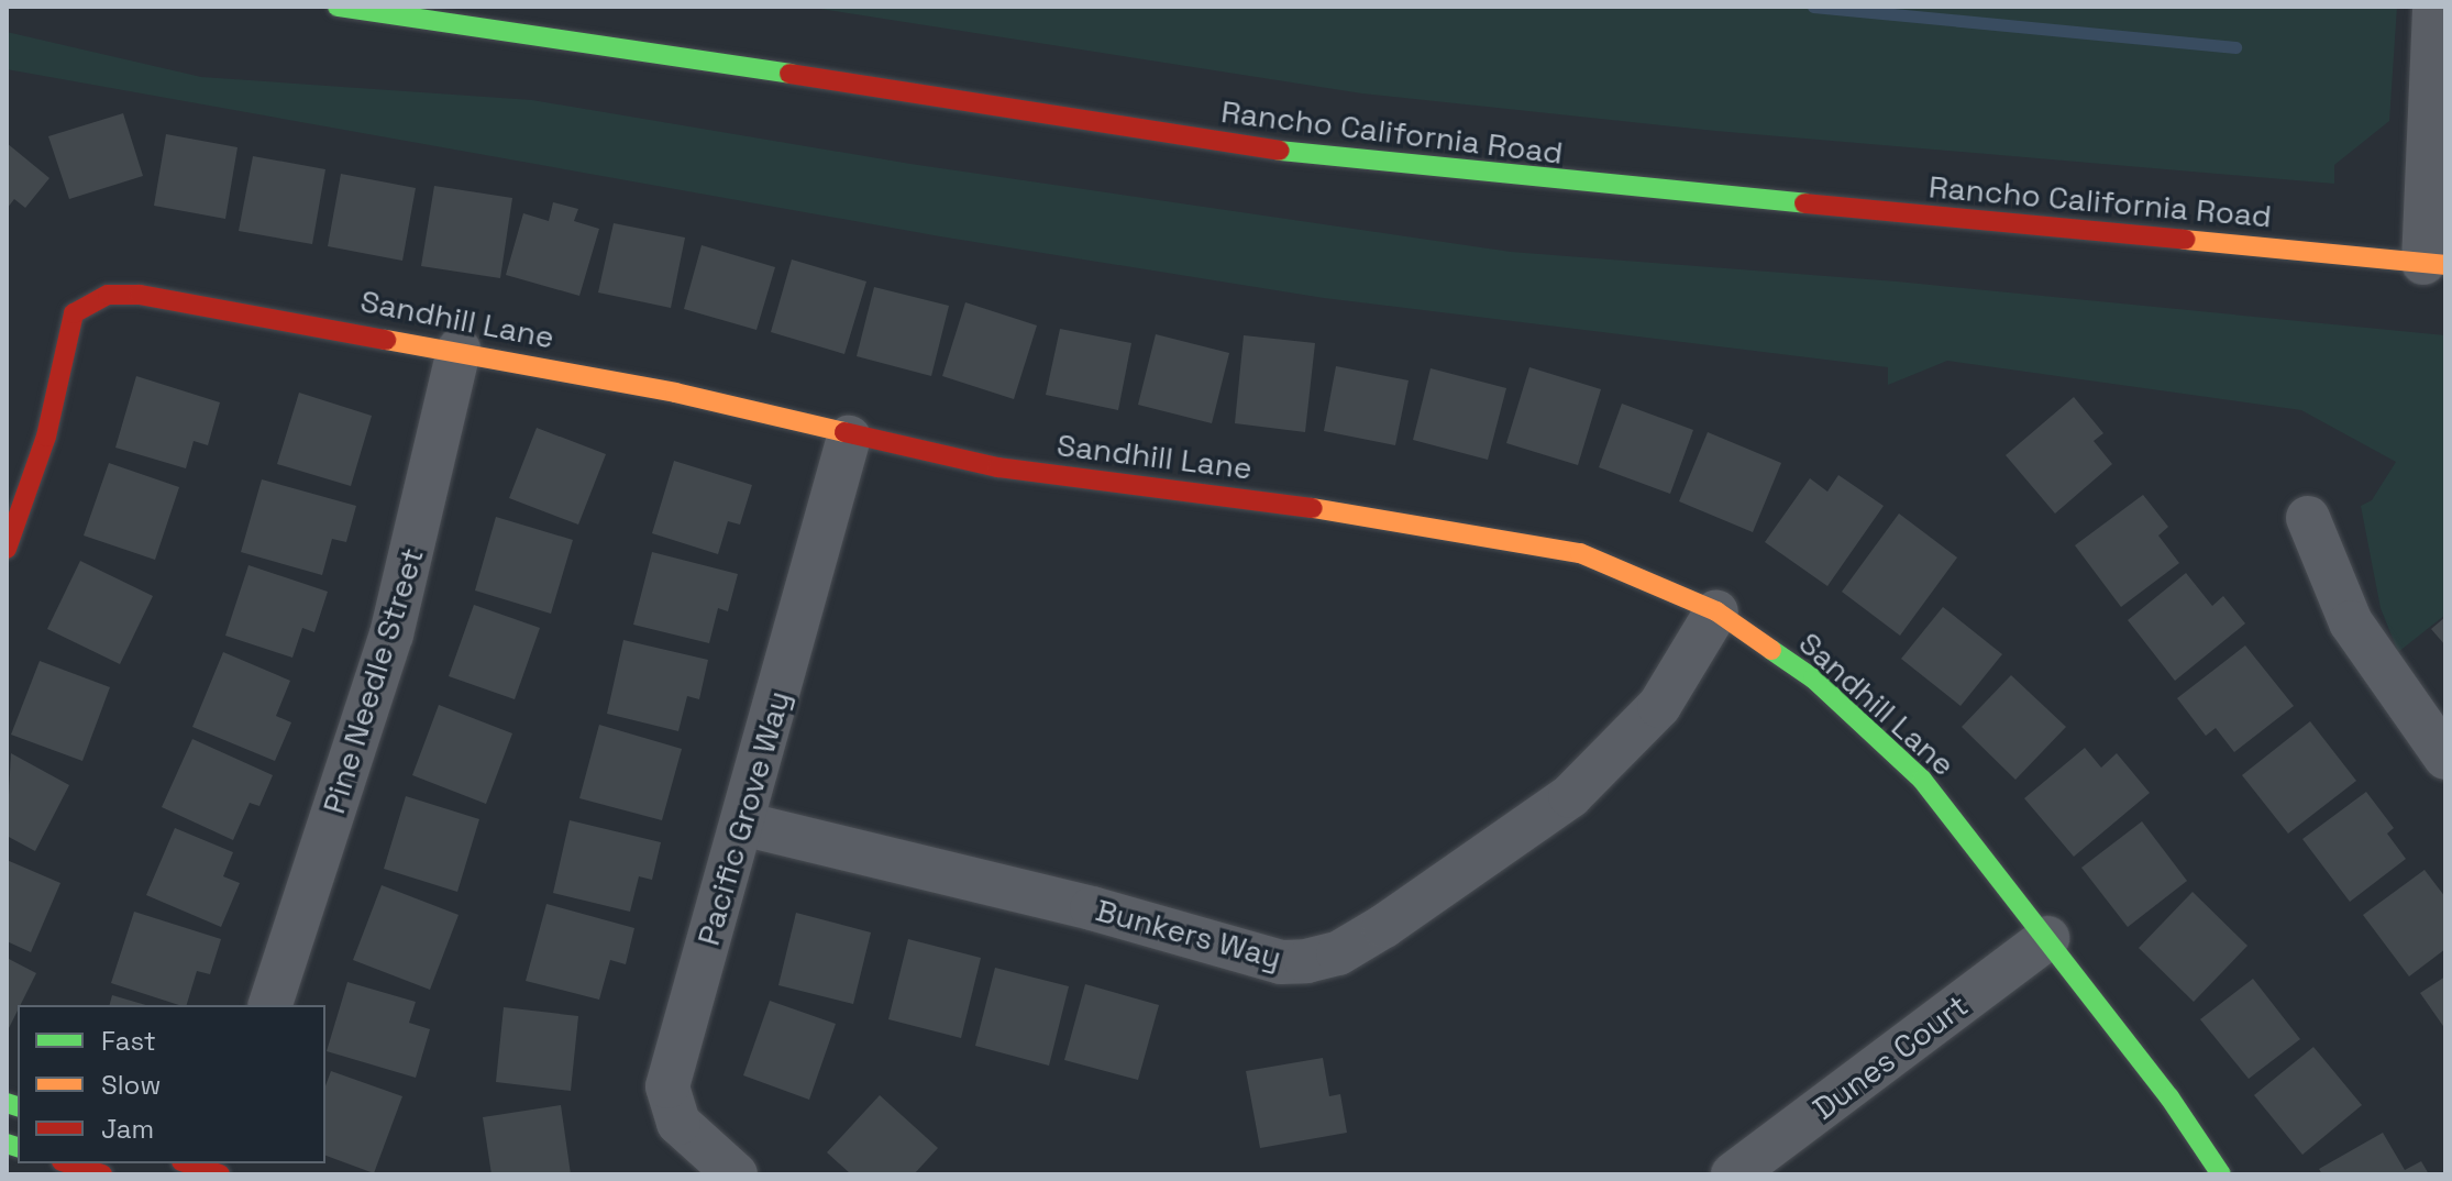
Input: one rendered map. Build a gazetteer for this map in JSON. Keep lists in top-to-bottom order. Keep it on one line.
{"streets":{"street":["Rancho California Road","Sandhill Lane","Pine Needle Street","Pacific Grove Way","Bunkers Way","Dunes Court"]},"crossings":[["Sandhill Lane","Pine Needle Street"],["Sandhill Lane","Pacific Grove Way"],["Sandhill Lane","Bunkers Way"],["Sandhill Lane","Dunes Court"],["Pacific Grove Way","Bunkers Way"]],"legend":["Fast","Slow","Jam"]}
